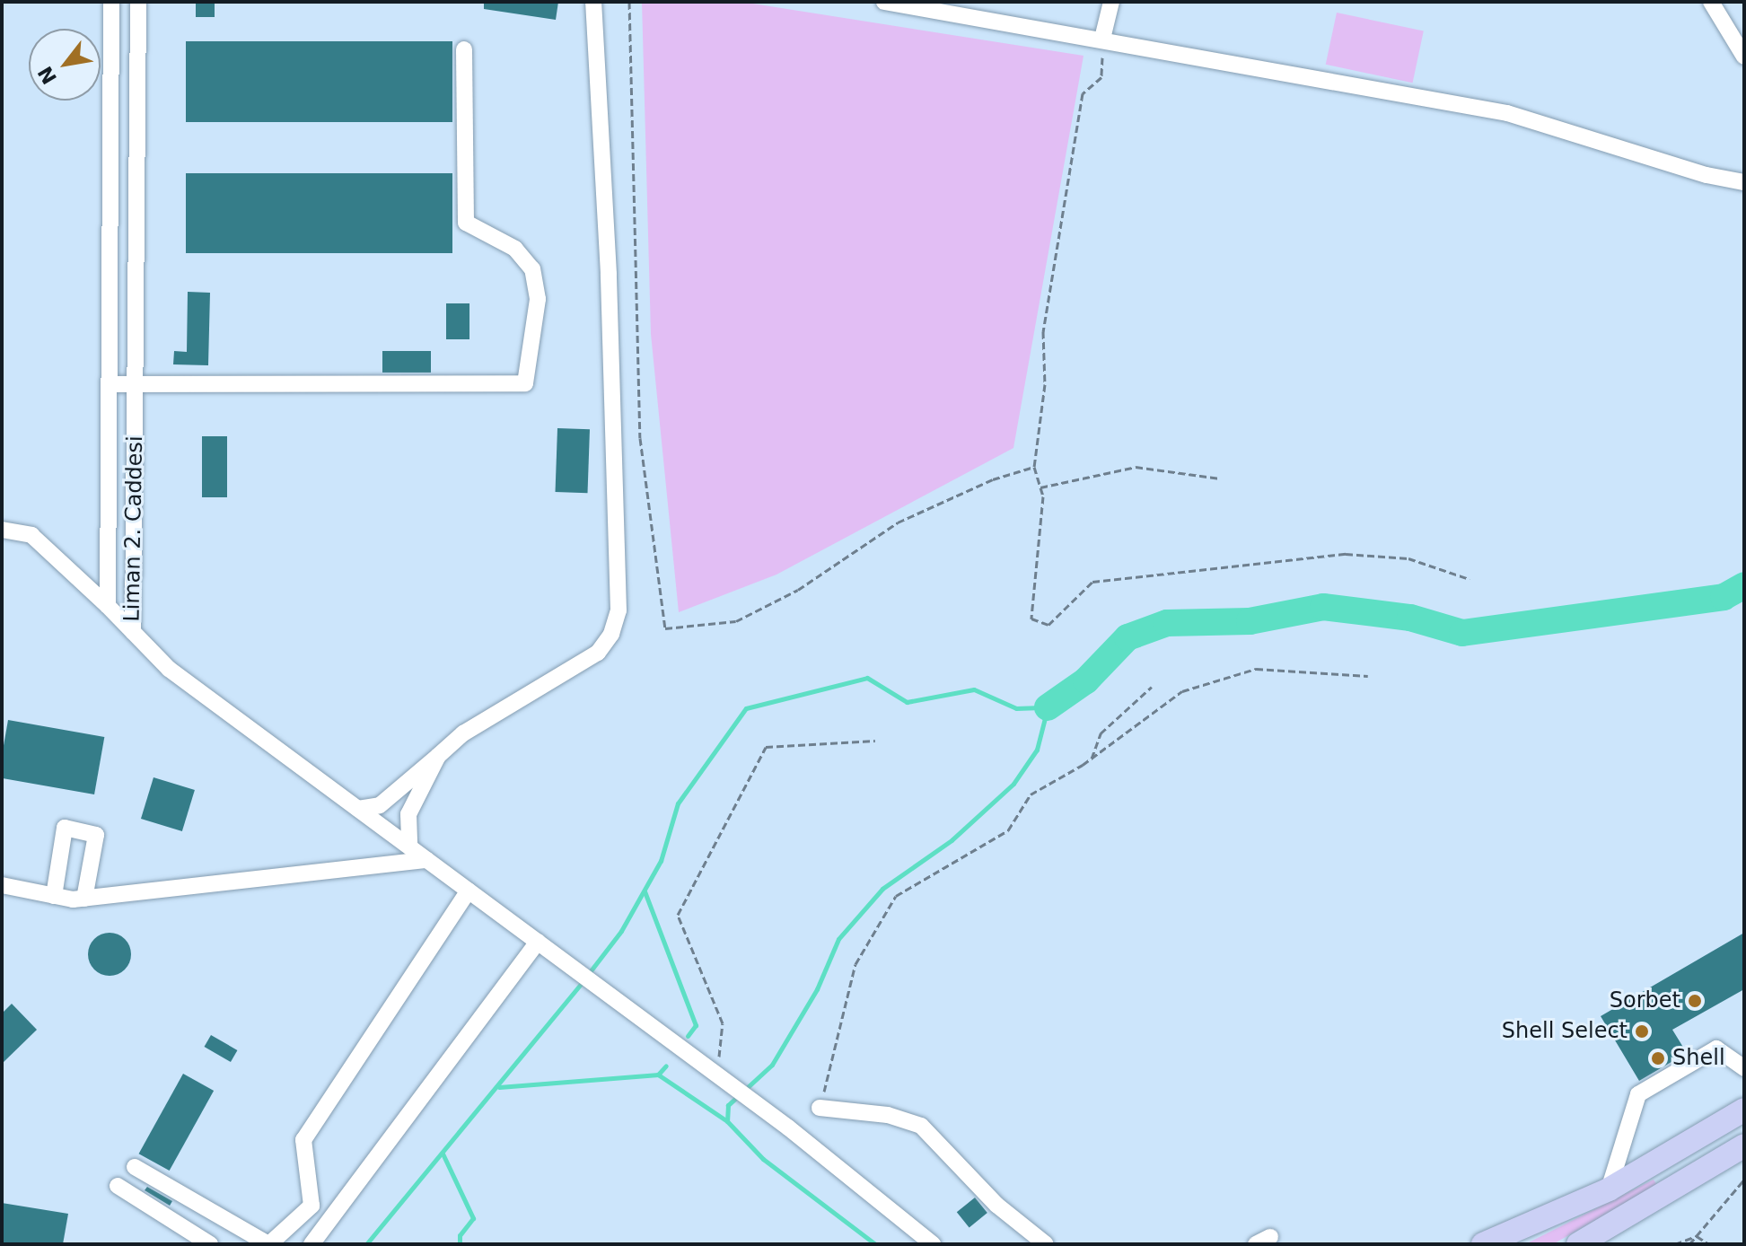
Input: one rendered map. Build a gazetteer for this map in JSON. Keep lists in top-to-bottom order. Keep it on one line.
{"streets":{"street":["Liman 2. Caddesi"]},"places":["Sorbet","Shell Select","Shell"],"north":"bottom left"}
